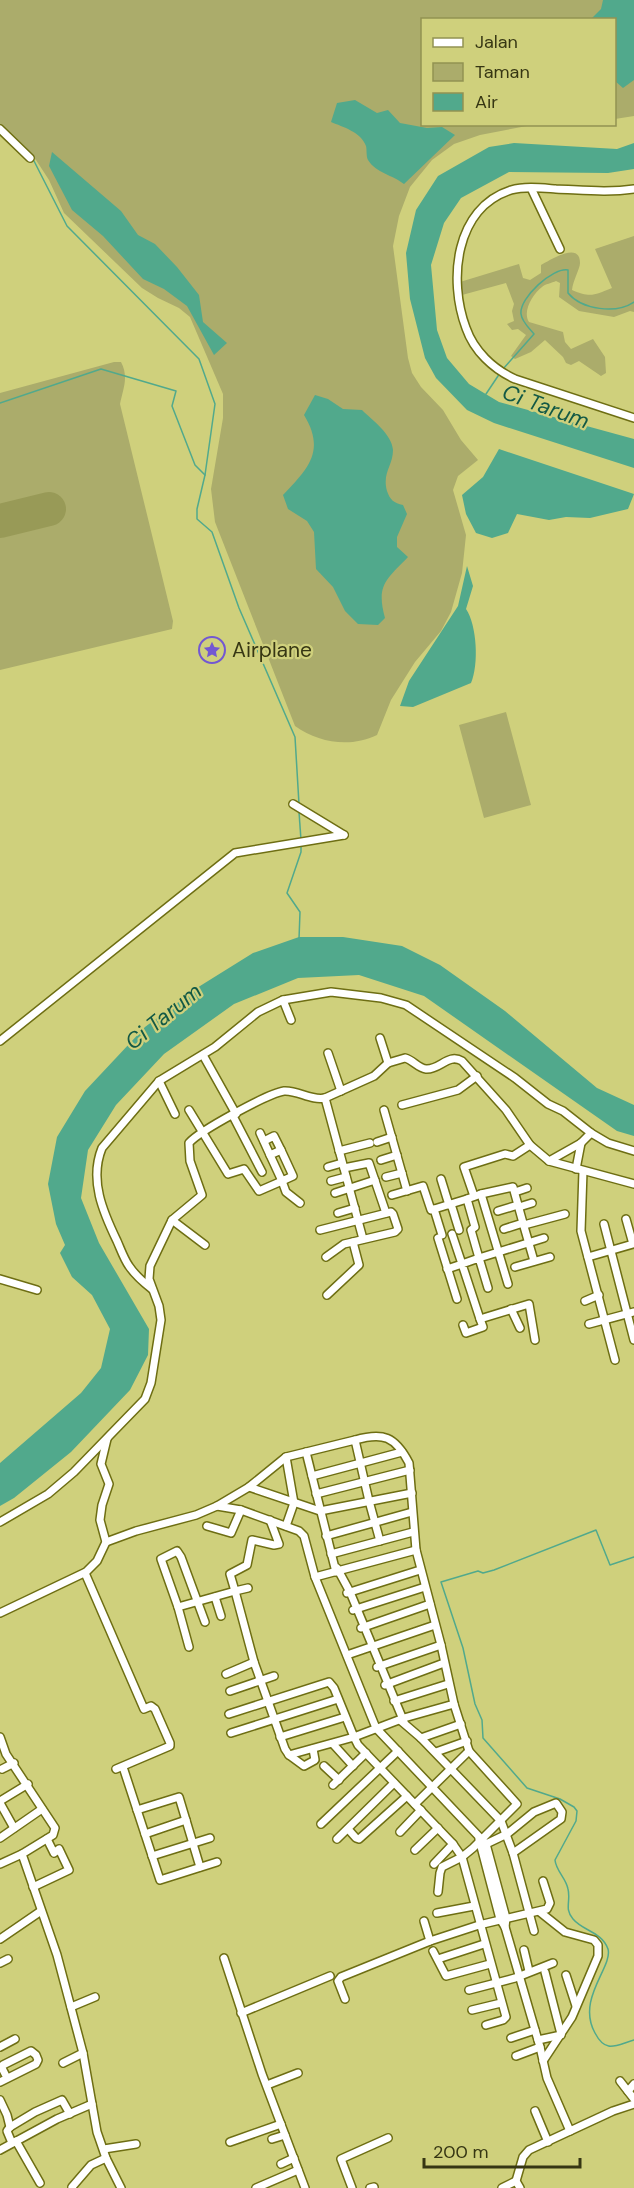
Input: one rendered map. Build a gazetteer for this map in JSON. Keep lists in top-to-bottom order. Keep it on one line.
{"water":["Ci Tarum"],"places":{"place":["Airplane"]},"legend":["Jalan","Taman","Air"],"scale_bar":"200 m"}
